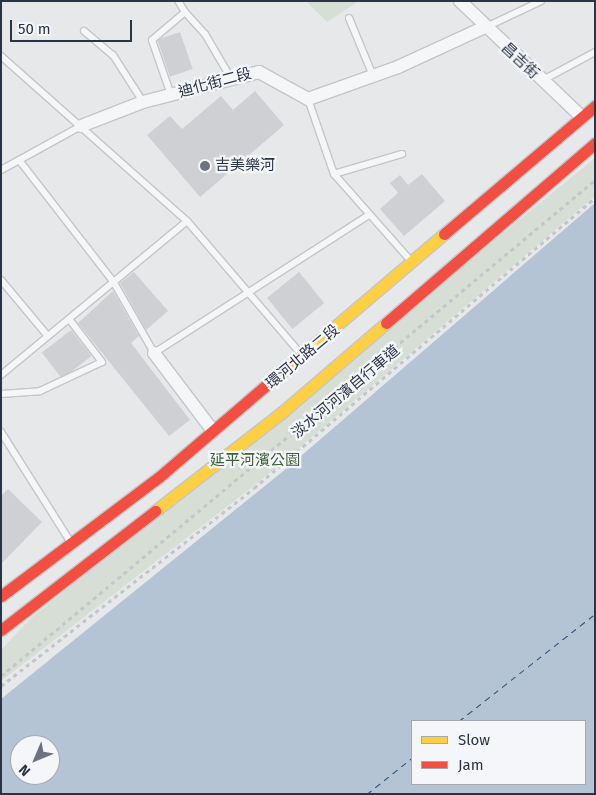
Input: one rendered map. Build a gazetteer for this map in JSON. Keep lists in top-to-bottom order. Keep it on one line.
{"streets":{"main road":["環河北路二段"],"street":["昌吉街","迪化街二段"],"path":["淡水河河濱自行車道"]},"crossings":[["昌吉街","環河北路二段"]],"parks":["延平河濱公園"],"places":["吉美樂河"],"legend":["Slow","Jam"],"scale_bar":"50 m","north":"bottom left"}
